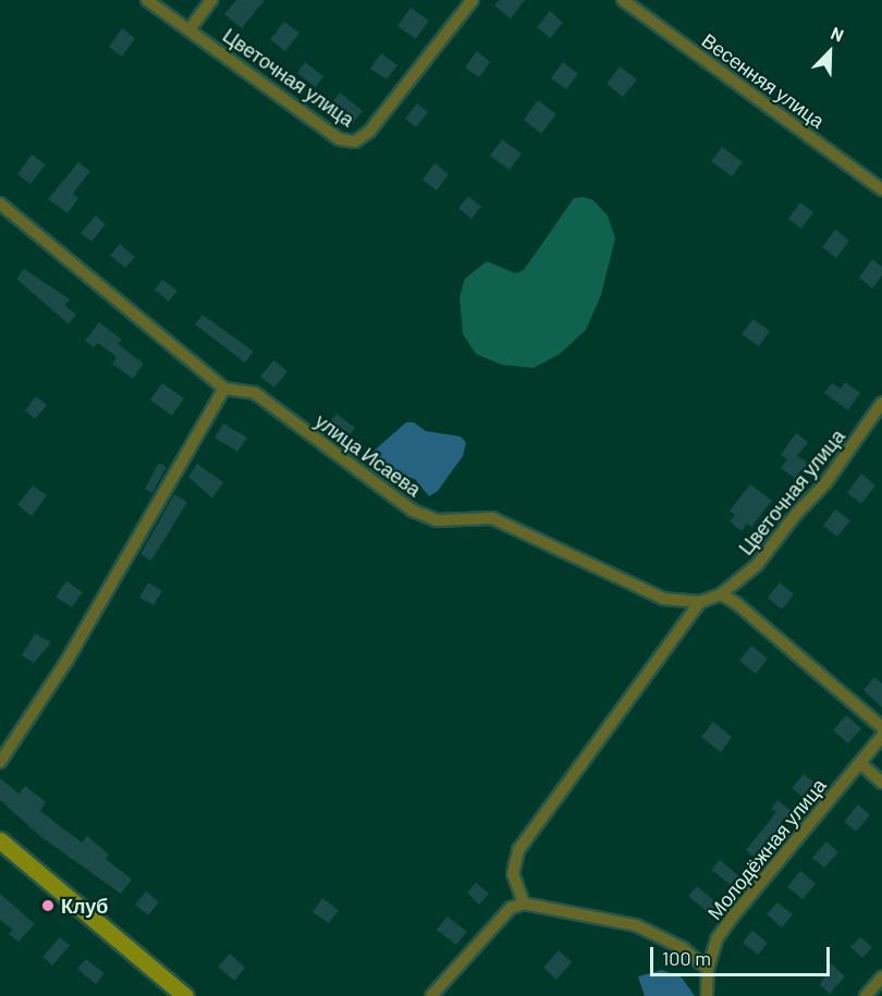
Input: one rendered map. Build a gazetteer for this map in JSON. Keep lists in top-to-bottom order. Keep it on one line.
{"streets":{"street":["Цветочная улица","Весенняя улица","улица Исаева","Молодёжная улица"]},"crossings":[["Цветочная улица","улица Исаева"]],"places":["Клуб"],"scale_bar":"100 m","north":"top right"}
